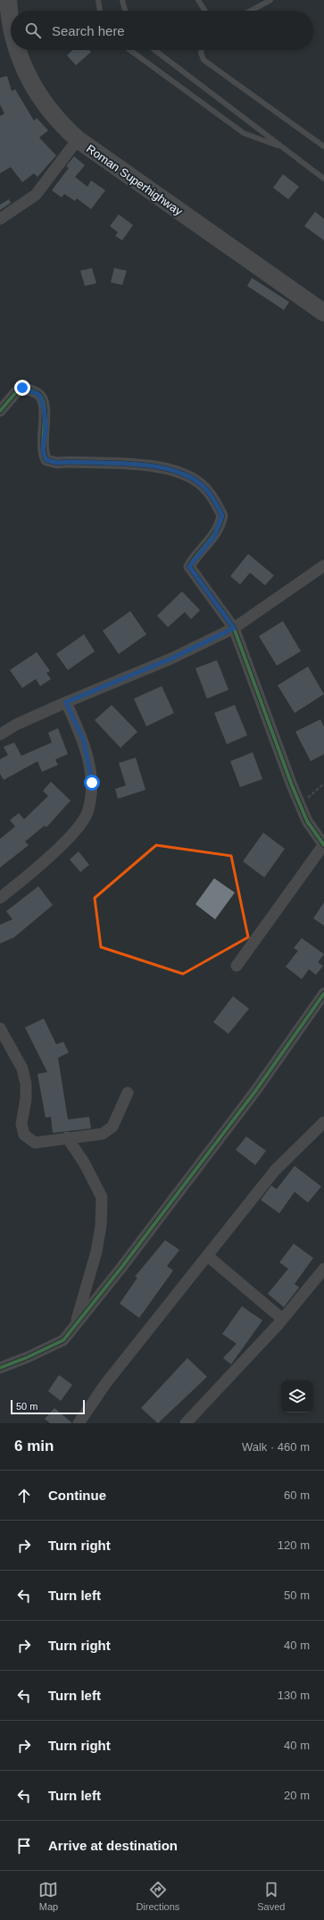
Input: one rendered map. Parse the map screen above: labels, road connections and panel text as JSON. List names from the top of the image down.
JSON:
{
  "streets": {
    "main road": ["Roman Superhighway"]
  },
  "scale_bar": "50 m",
  "page": {
    "search": "Search here",
    "scale": "50 m",
    "heading": ["6 min", "Walk · 460 m"],
    "list": [
      ["Continue", "60 m"],
      ["Turn right", "120 m"],
      ["Turn left", "50 m"],
      ["Turn right", "40 m"],
      ["Turn left", "130 m"],
      ["Turn right", "40 m"],
      ["Turn left", "20 m"],
      "Arrive at destination"
    ],
    "nav": ["Map", "Directions", "Saved"]
  }
}
